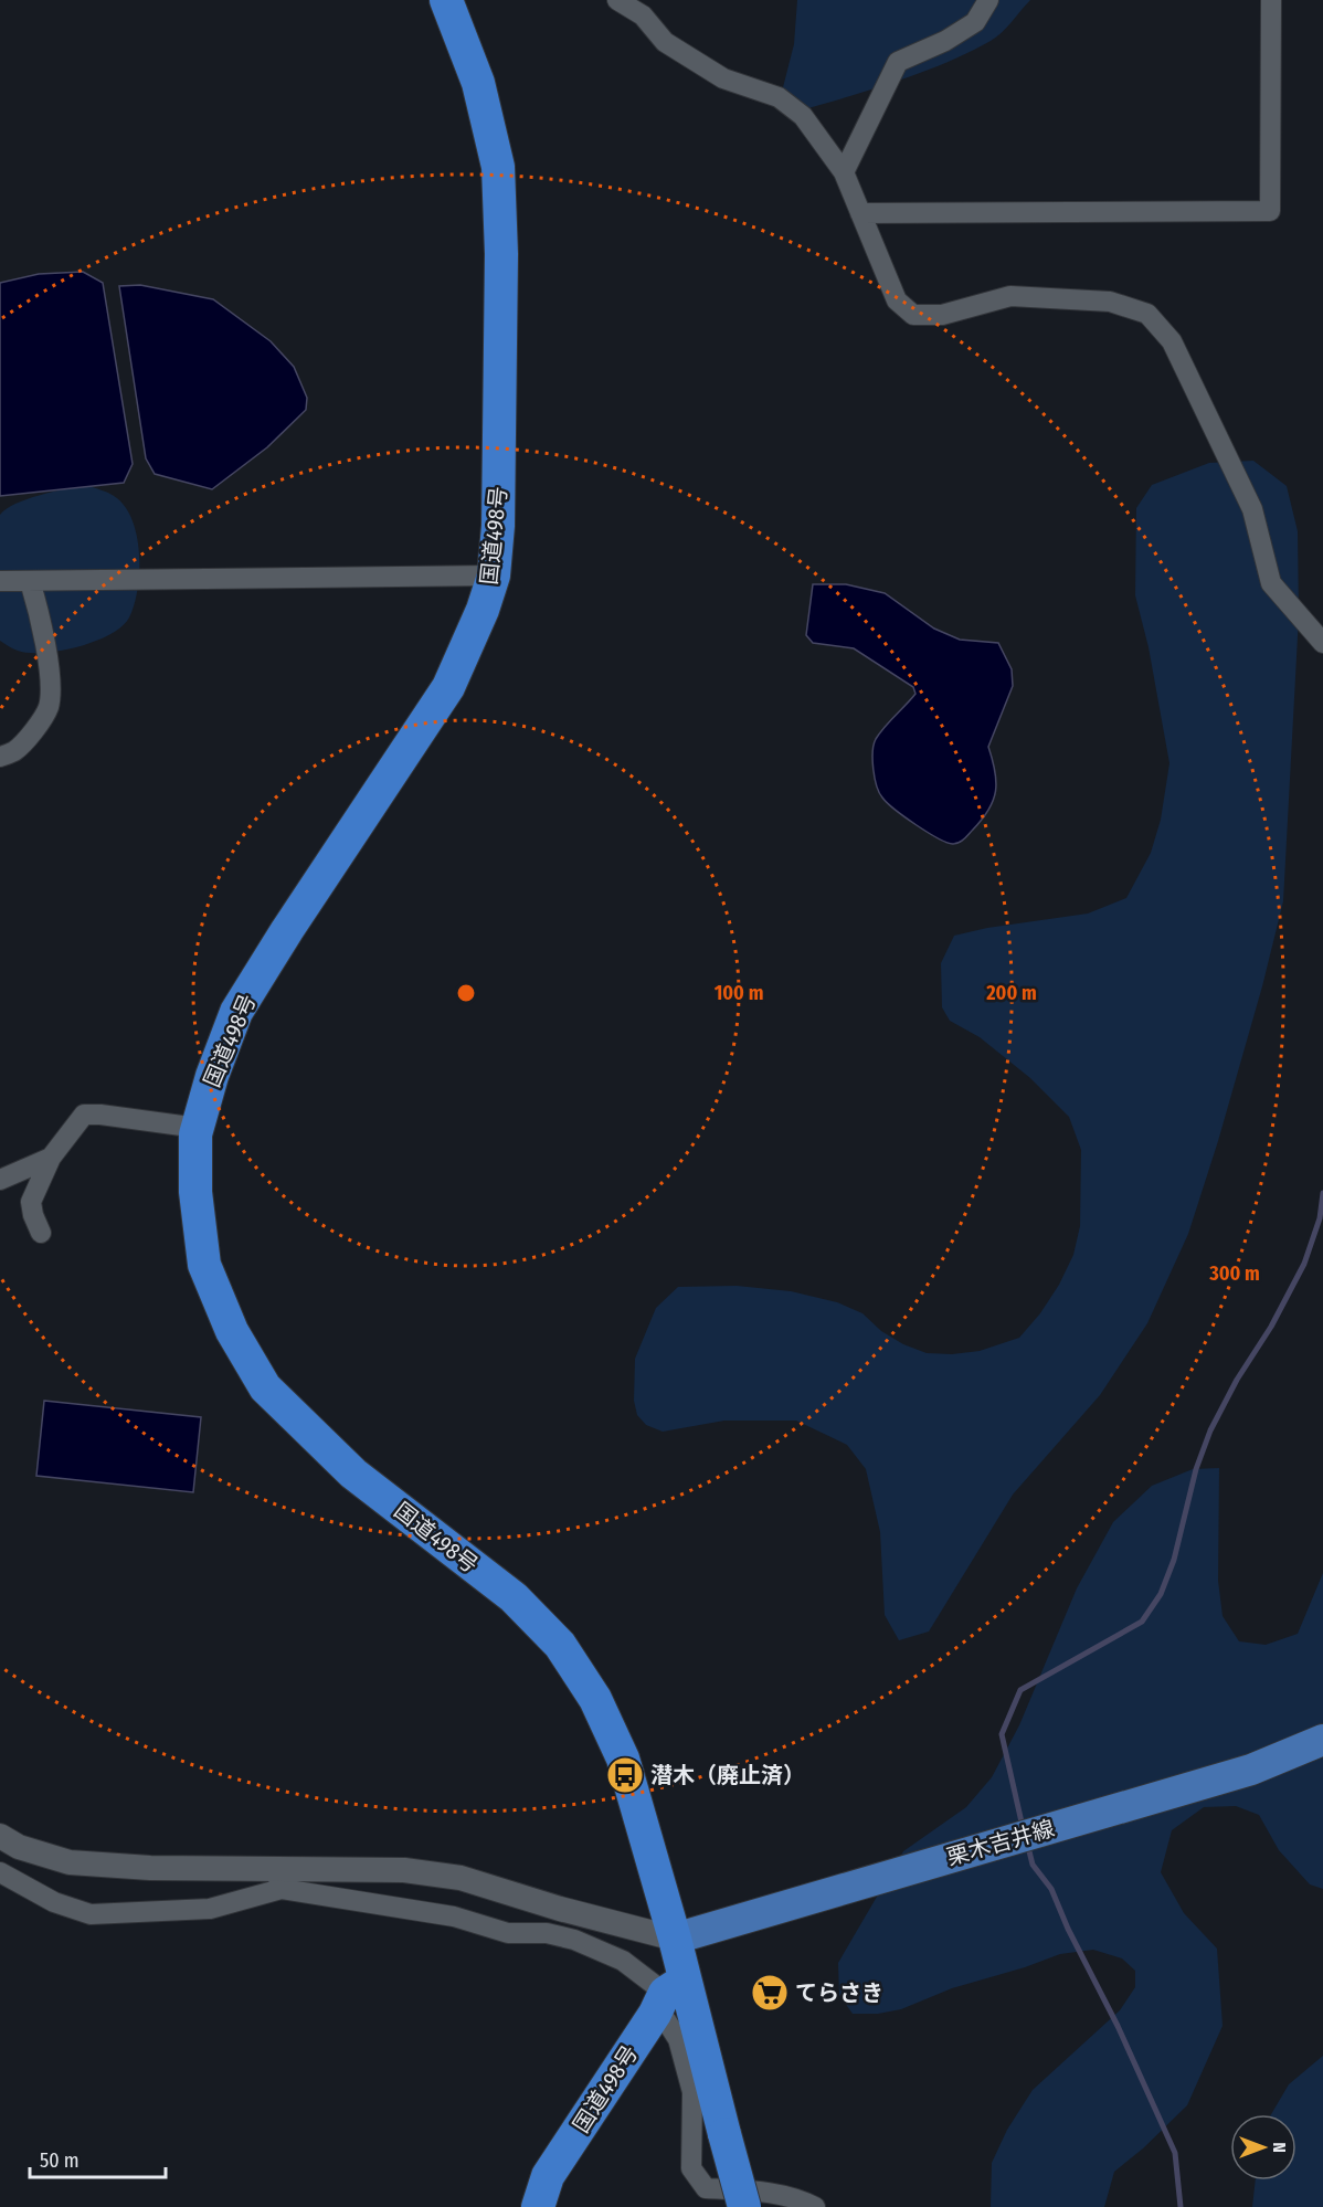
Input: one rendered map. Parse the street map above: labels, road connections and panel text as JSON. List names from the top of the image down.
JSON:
{
  "streets": {
    "highway": ["国道498号"],
    "main road": ["栗木吉井線"]
  },
  "crossings": [
    ["国道498号", "栗木吉井線"]
  ],
  "places": {
    "bus stop": ["潜木（廃止済）"],
    "supermarket": ["てらさき"]
  },
  "scale_bar": "50 m",
  "north": "right",
  "rings": ["100 m", "200 m", "300 m"]
}
